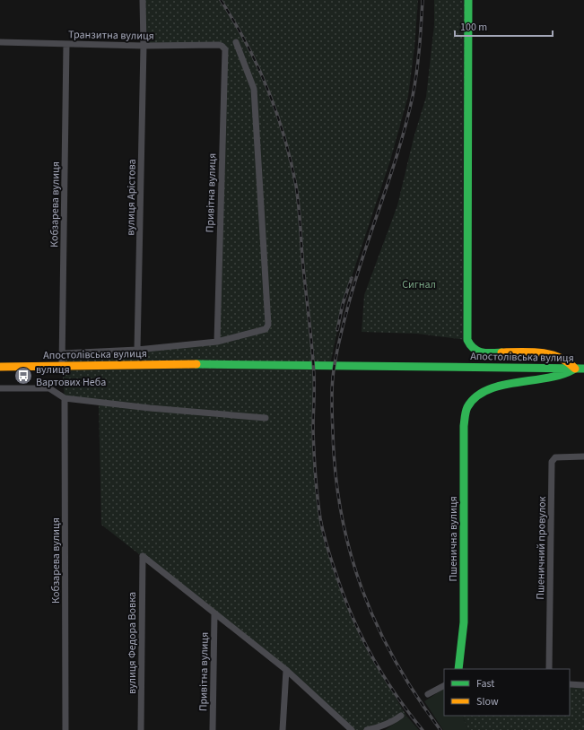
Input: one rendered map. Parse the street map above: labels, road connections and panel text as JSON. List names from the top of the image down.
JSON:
{
  "streets": {
    "street": [
      "Транзитна вулиця",
      "Привітна вулиця",
      "вулиця Арістова",
      "Кобзарева вулиця",
      "Апостолівська вулиця",
      "Пшенична вулиця",
      "Пшеничний провулок",
      "вулиця Федора Вовка"
    ]
  },
  "crossings": [
    ["Транзитна вулиця", "Привітна вулиця"],
    ["Транзитна вулиця", "вулиця Арістова"],
    ["Транзитна вулиця", "Кобзарева вулиця"],
    ["Привітна вулиця", "вулиця Федора Вовка"],
    ["Кобзарева вулиця", "Апостолівська вулиця"],
    ["Апостолівська вулиця", "Пшенична вулиця"]
  ],
  "parks": ["Сигнал"],
  "places": {
    "bus stop": ["вулиця Вартових Неба"]
  },
  "legend": ["Fast", "Slow"],
  "scale_bar": "100 m"
}
